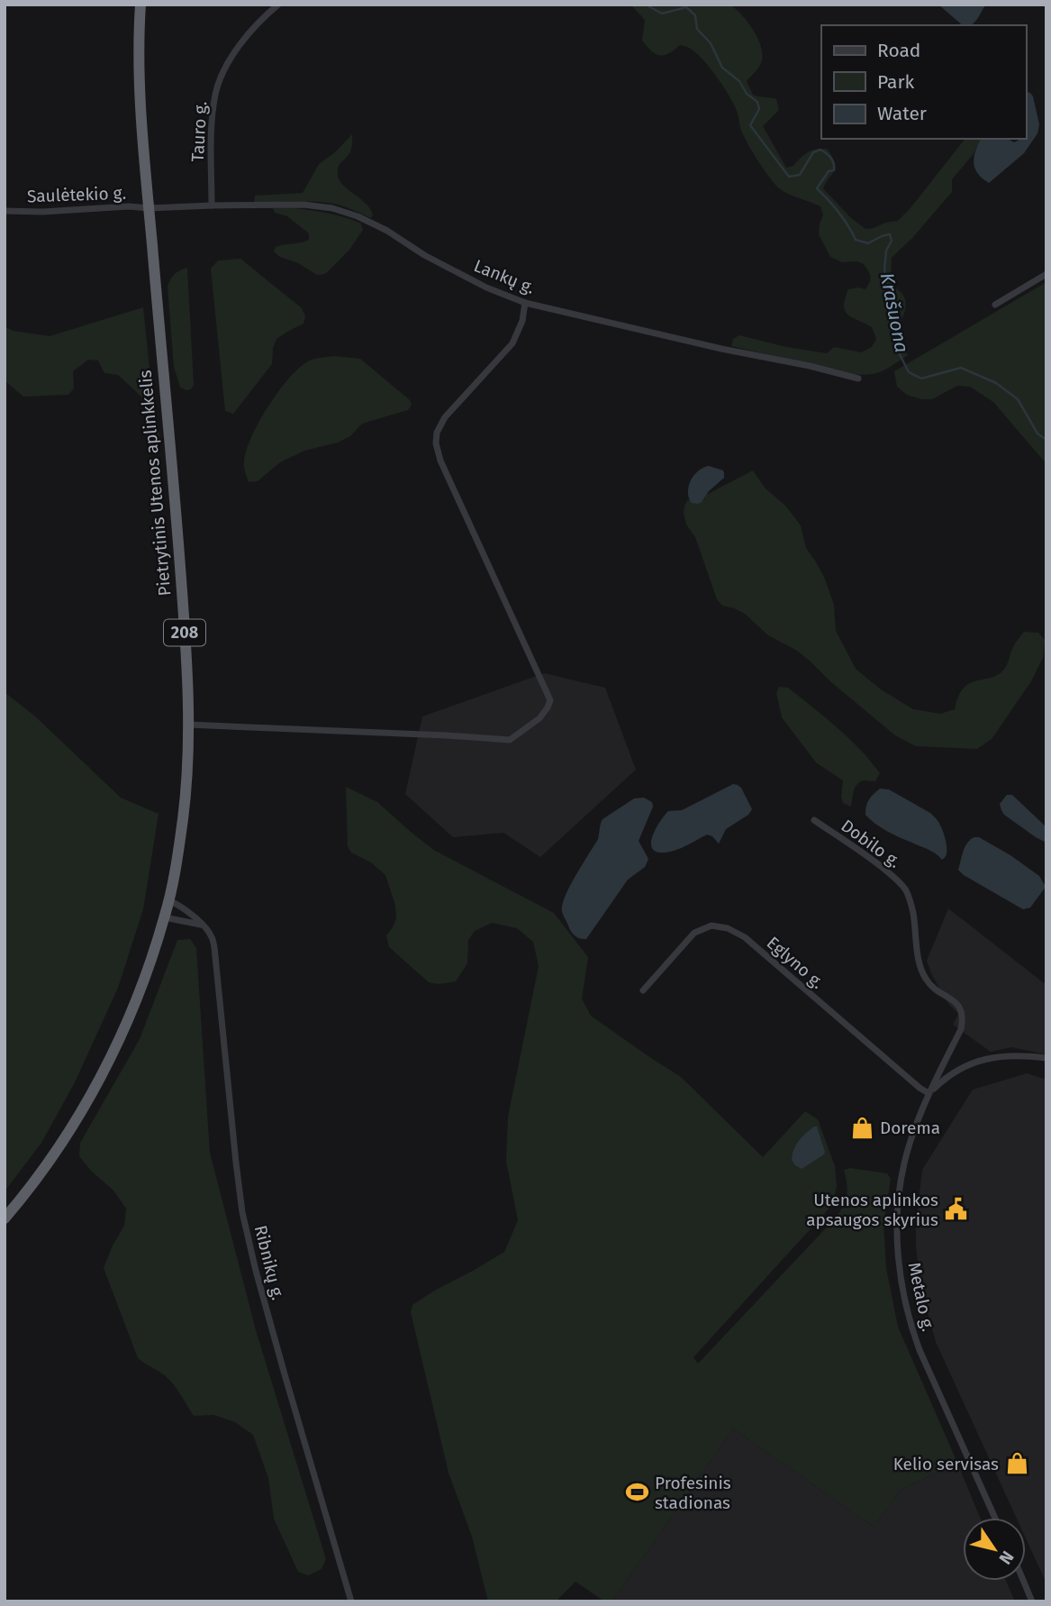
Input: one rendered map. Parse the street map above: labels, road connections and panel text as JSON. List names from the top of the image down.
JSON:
{
  "streets": {
    "highway": ["Pietrytinis Utenos aplinkkelis", "208"],
    "street": [
      "Tauro g.",
      "Saulėtekio g.",
      "Lankų g.",
      "Dobilo g.",
      "Eglyno g.",
      "Ribnikų g.",
      "Metalo g."
    ]
  },
  "crossings": [
    ["Tauro g.", "Lankų g."],
    ["Saulėtekio g.", "Lankų g."],
    ["Saulėtekio g.", "Pietrytinis Utenos aplinkkelis"],
    ["Lankų g.", "Pietrytinis Utenos aplinkkelis"],
    ["Dobilo g.", "Eglyno g."],
    ["Dobilo g.", "Metalo g."],
    ["Eglyno g.", "Metalo g."]
  ],
  "water": ["Krašuona"],
  "places": {
    "shop": ["Dorema", "Kelio servisas"],
    "public building": ["Utenos aplinkos apsaugos skyrius"],
    "sports": ["Profesinis stadionas"]
  },
  "legend": ["Road", "Park", "Water"],
  "north": "bottom right"
}
